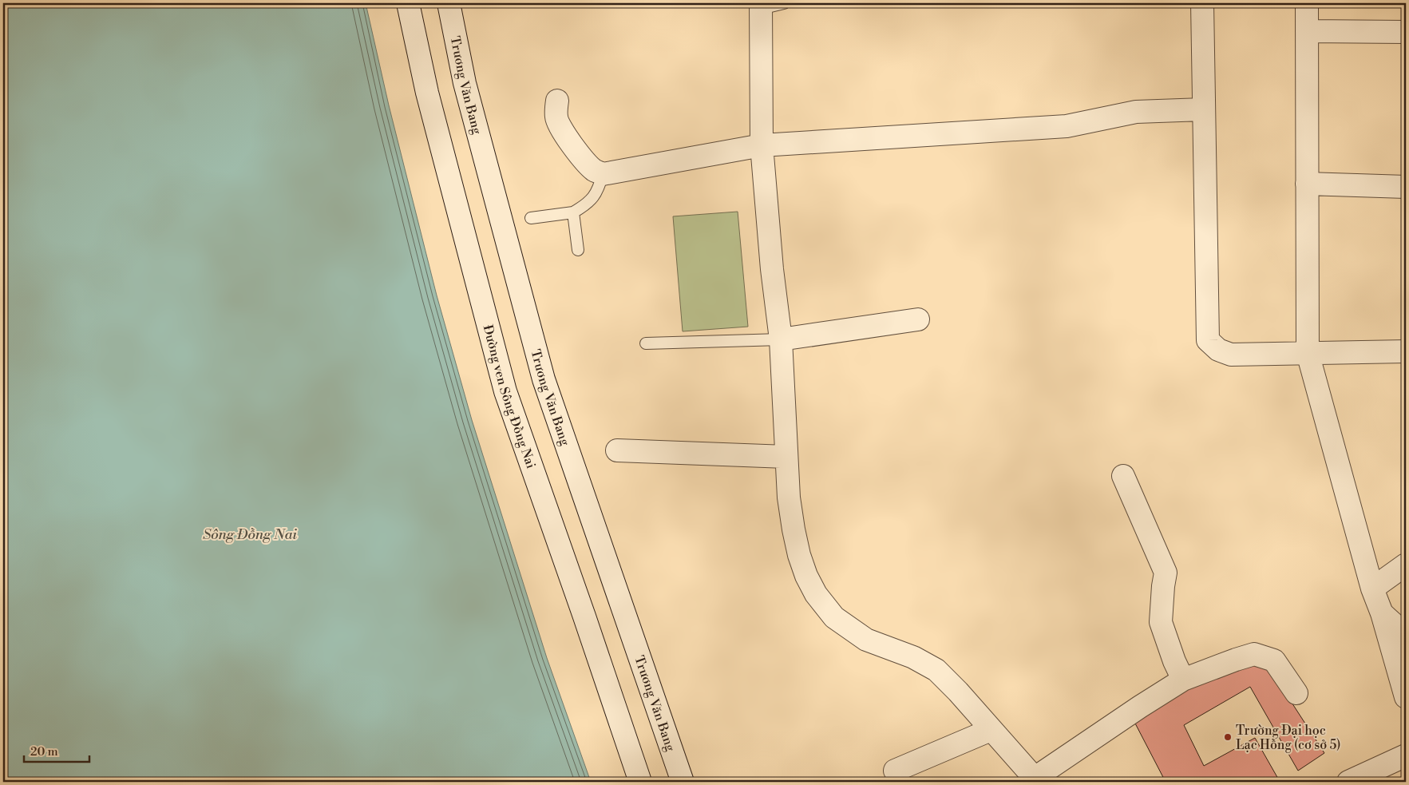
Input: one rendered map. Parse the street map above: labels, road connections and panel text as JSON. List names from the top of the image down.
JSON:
{
  "streets": {
    "street": ["Trương Văn Bang", "Đường ven Sông Đồng Nai"]
  },
  "water": ["Sông Đồng Nai"],
  "places": ["Trường Đại học Lạc Hồng (cơ sở 5)"],
  "scale_bar": "20 m"
}
